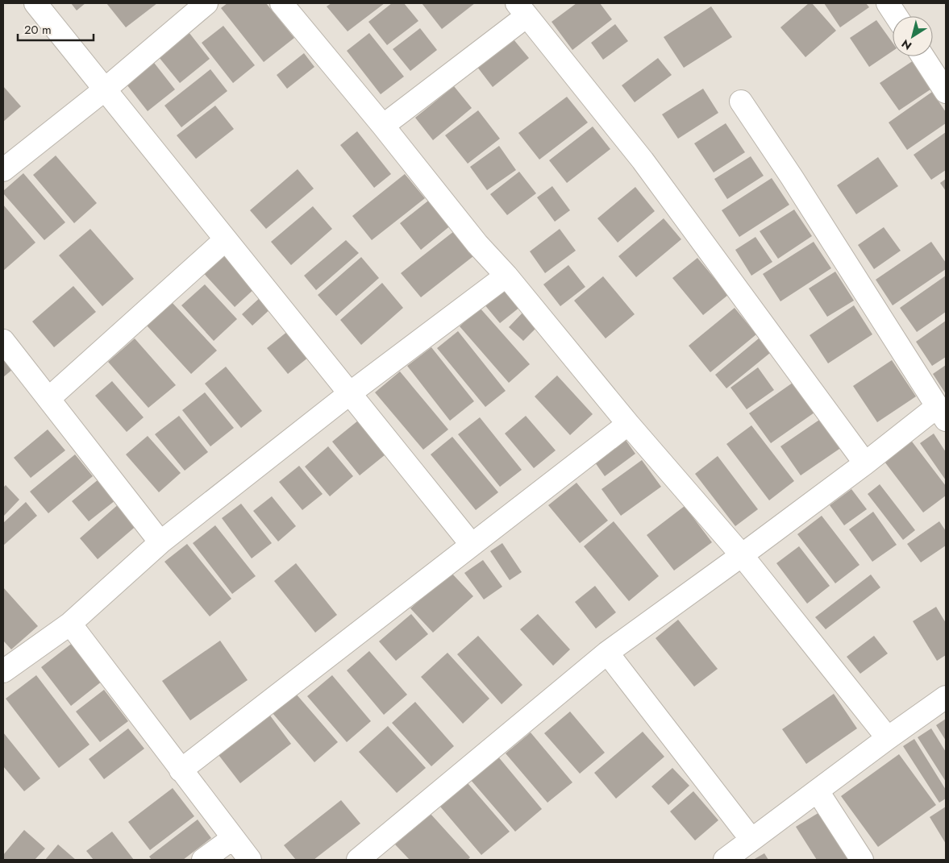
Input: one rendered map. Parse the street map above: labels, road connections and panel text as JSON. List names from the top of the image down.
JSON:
{
  "scale_bar": "20 m",
  "north": "bottom left"
}
